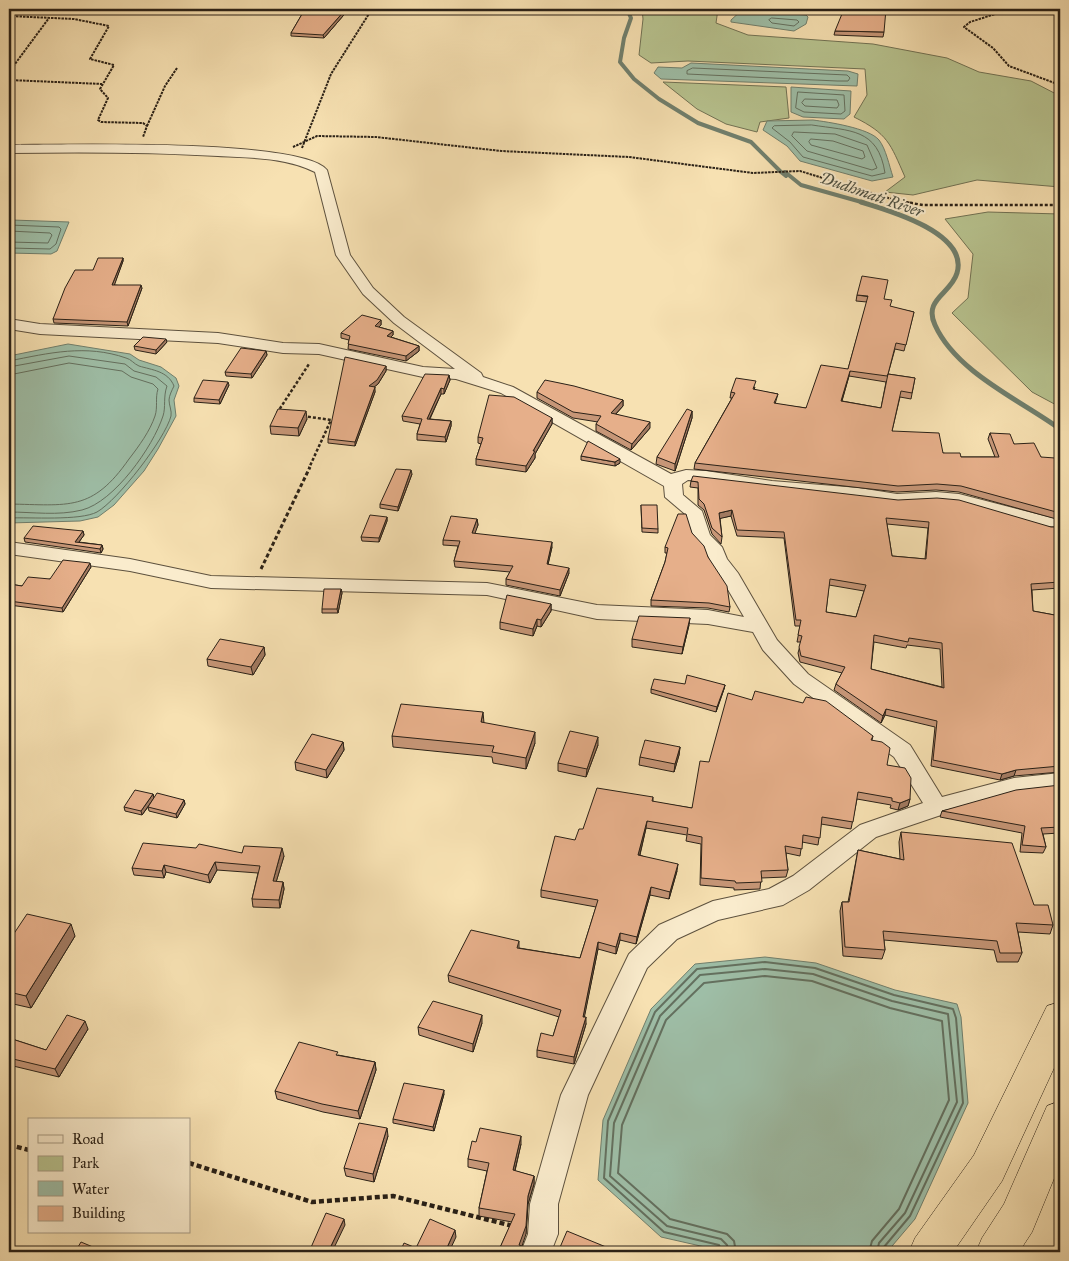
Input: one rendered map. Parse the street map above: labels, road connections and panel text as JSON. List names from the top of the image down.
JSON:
{
  "water": ["Dudhmati River"],
  "legend": [
    "Road",
    "Park",
    "Water",
    "Building"
  ]
}
